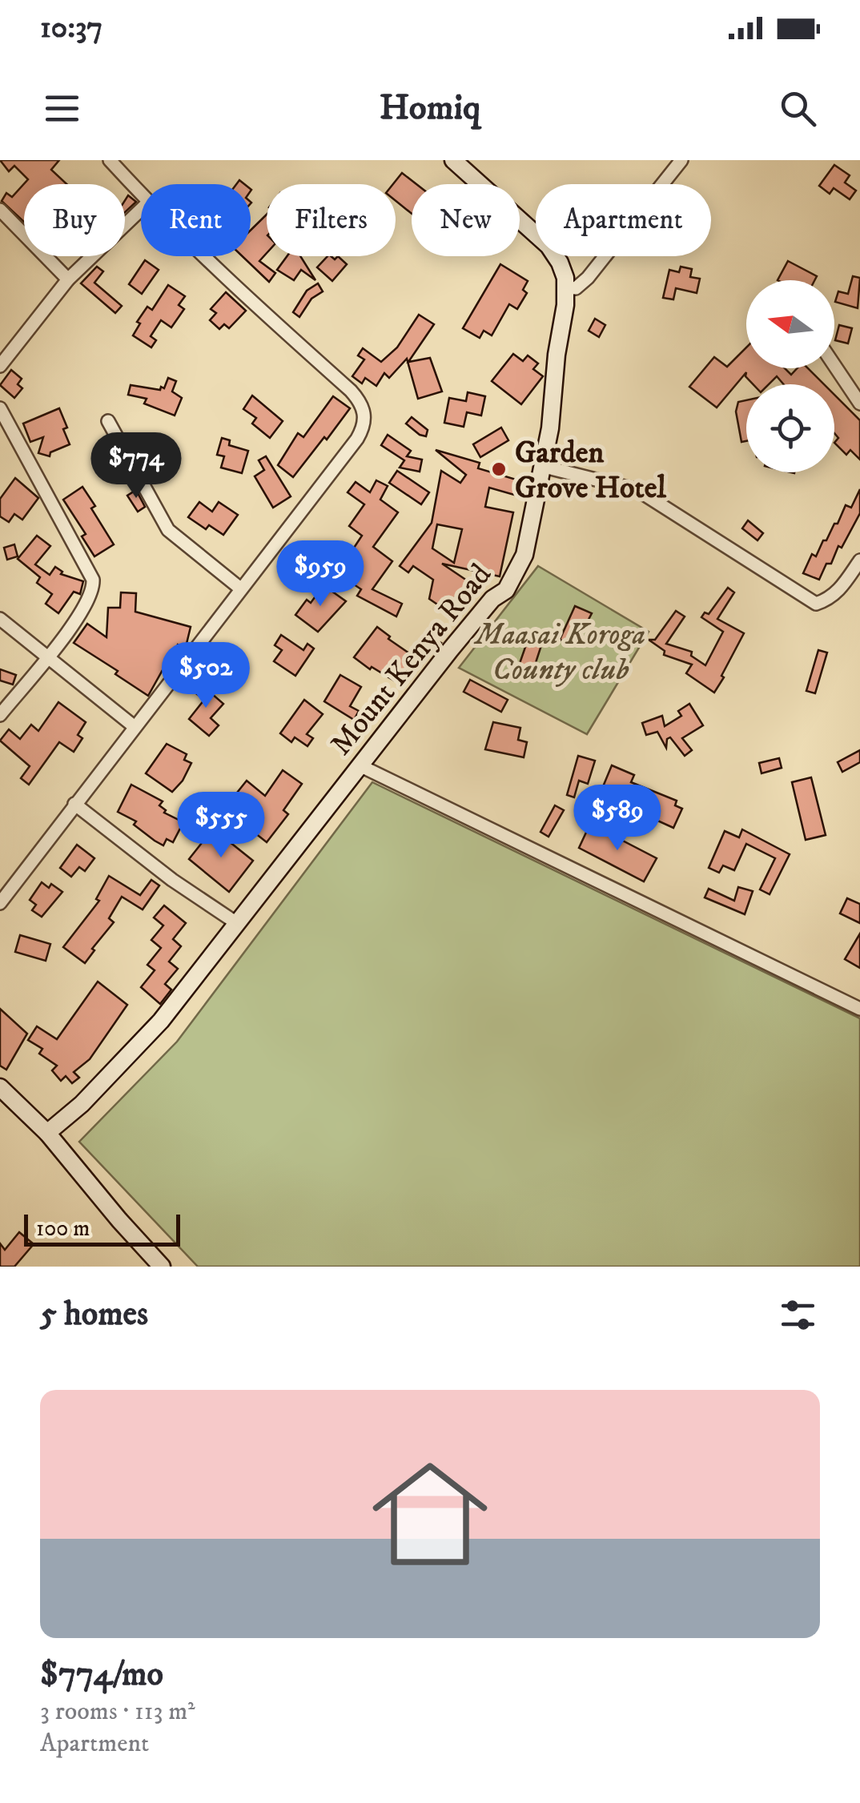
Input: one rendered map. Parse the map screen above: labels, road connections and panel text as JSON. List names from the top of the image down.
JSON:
{
  "streets": {
    "main road": ["Mount Kenya Road"]
  },
  "parks": ["Maasai Koroga County club"],
  "places": ["Garden Grove Hotel"],
  "scale_bar": "100 m",
  "north": "left",
  "page": {
    "status": "10:37",
    "header": "Homiq",
    "chip": [
      "Buy",
      "Rent",
      "Filters",
      "New",
      "Apartment"
    ],
    "price": [
      "$774",
      "$959",
      "$502",
      "$589",
      "$555"
    ],
    "scale": "100 m",
    "heading": "5 homes",
    "list": [
      {
        "name": "$774/mo",
        "note": "3 rooms · 113 m² · Apartment"
      }
    ]
  }
}
